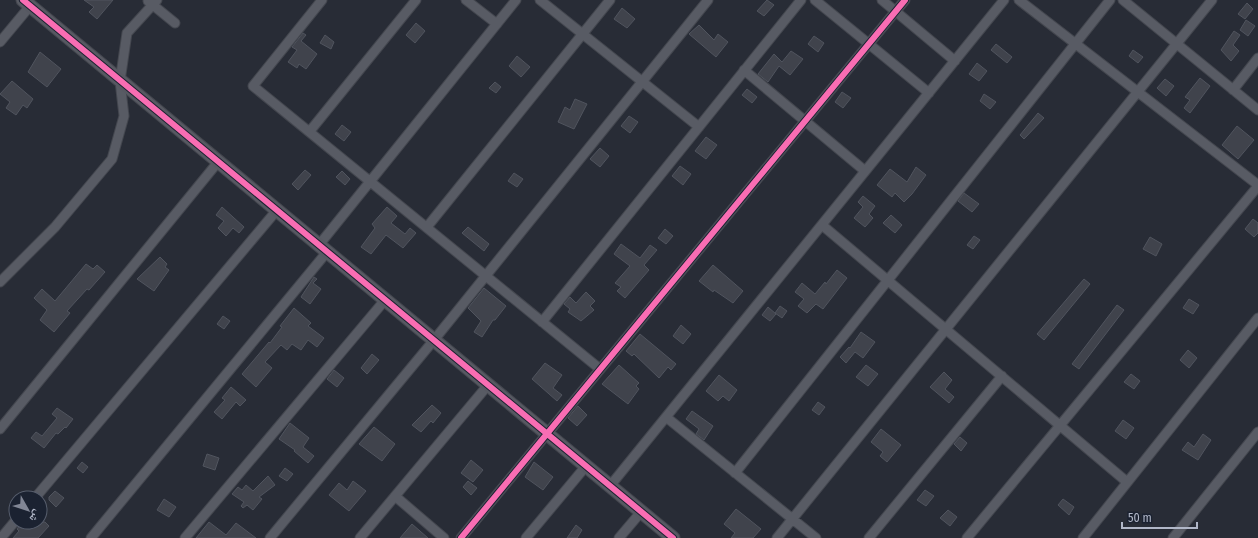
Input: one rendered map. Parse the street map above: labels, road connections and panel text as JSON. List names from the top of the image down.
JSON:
{
  "scale_bar": "50 m",
  "north": "bottom right"
}
